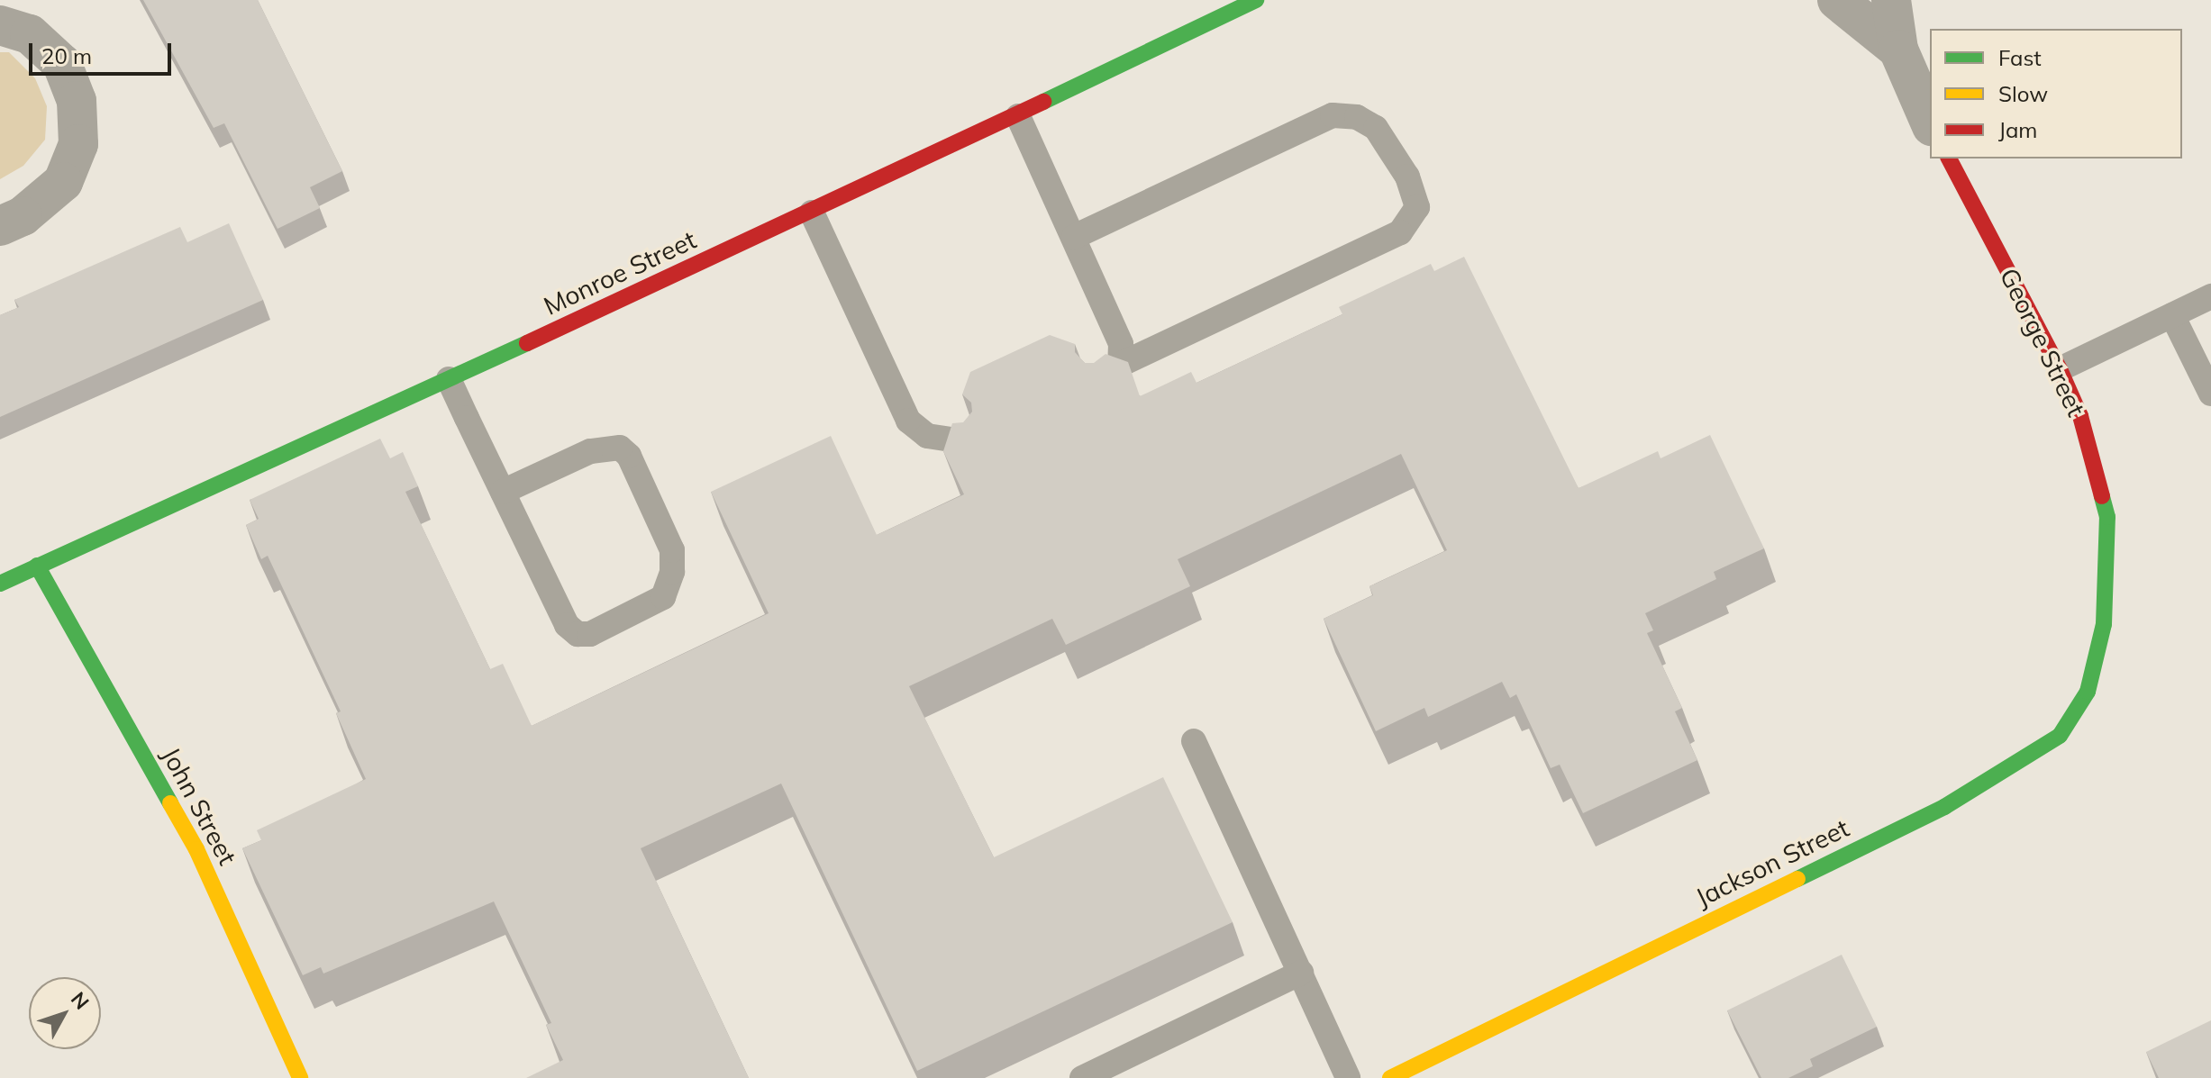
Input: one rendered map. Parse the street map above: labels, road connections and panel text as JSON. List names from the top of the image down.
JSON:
{
  "streets": {
    "street": [
      "Monroe Street",
      "George Street",
      "John Street",
      "Jackson Street"
    ]
  },
  "crossings": [
    ["Monroe Street", "John Street"],
    ["George Street", "Jackson Street"]
  ],
  "legend": ["Fast", "Slow", "Jam"],
  "scale_bar": "20 m",
  "north": "top right"
}
